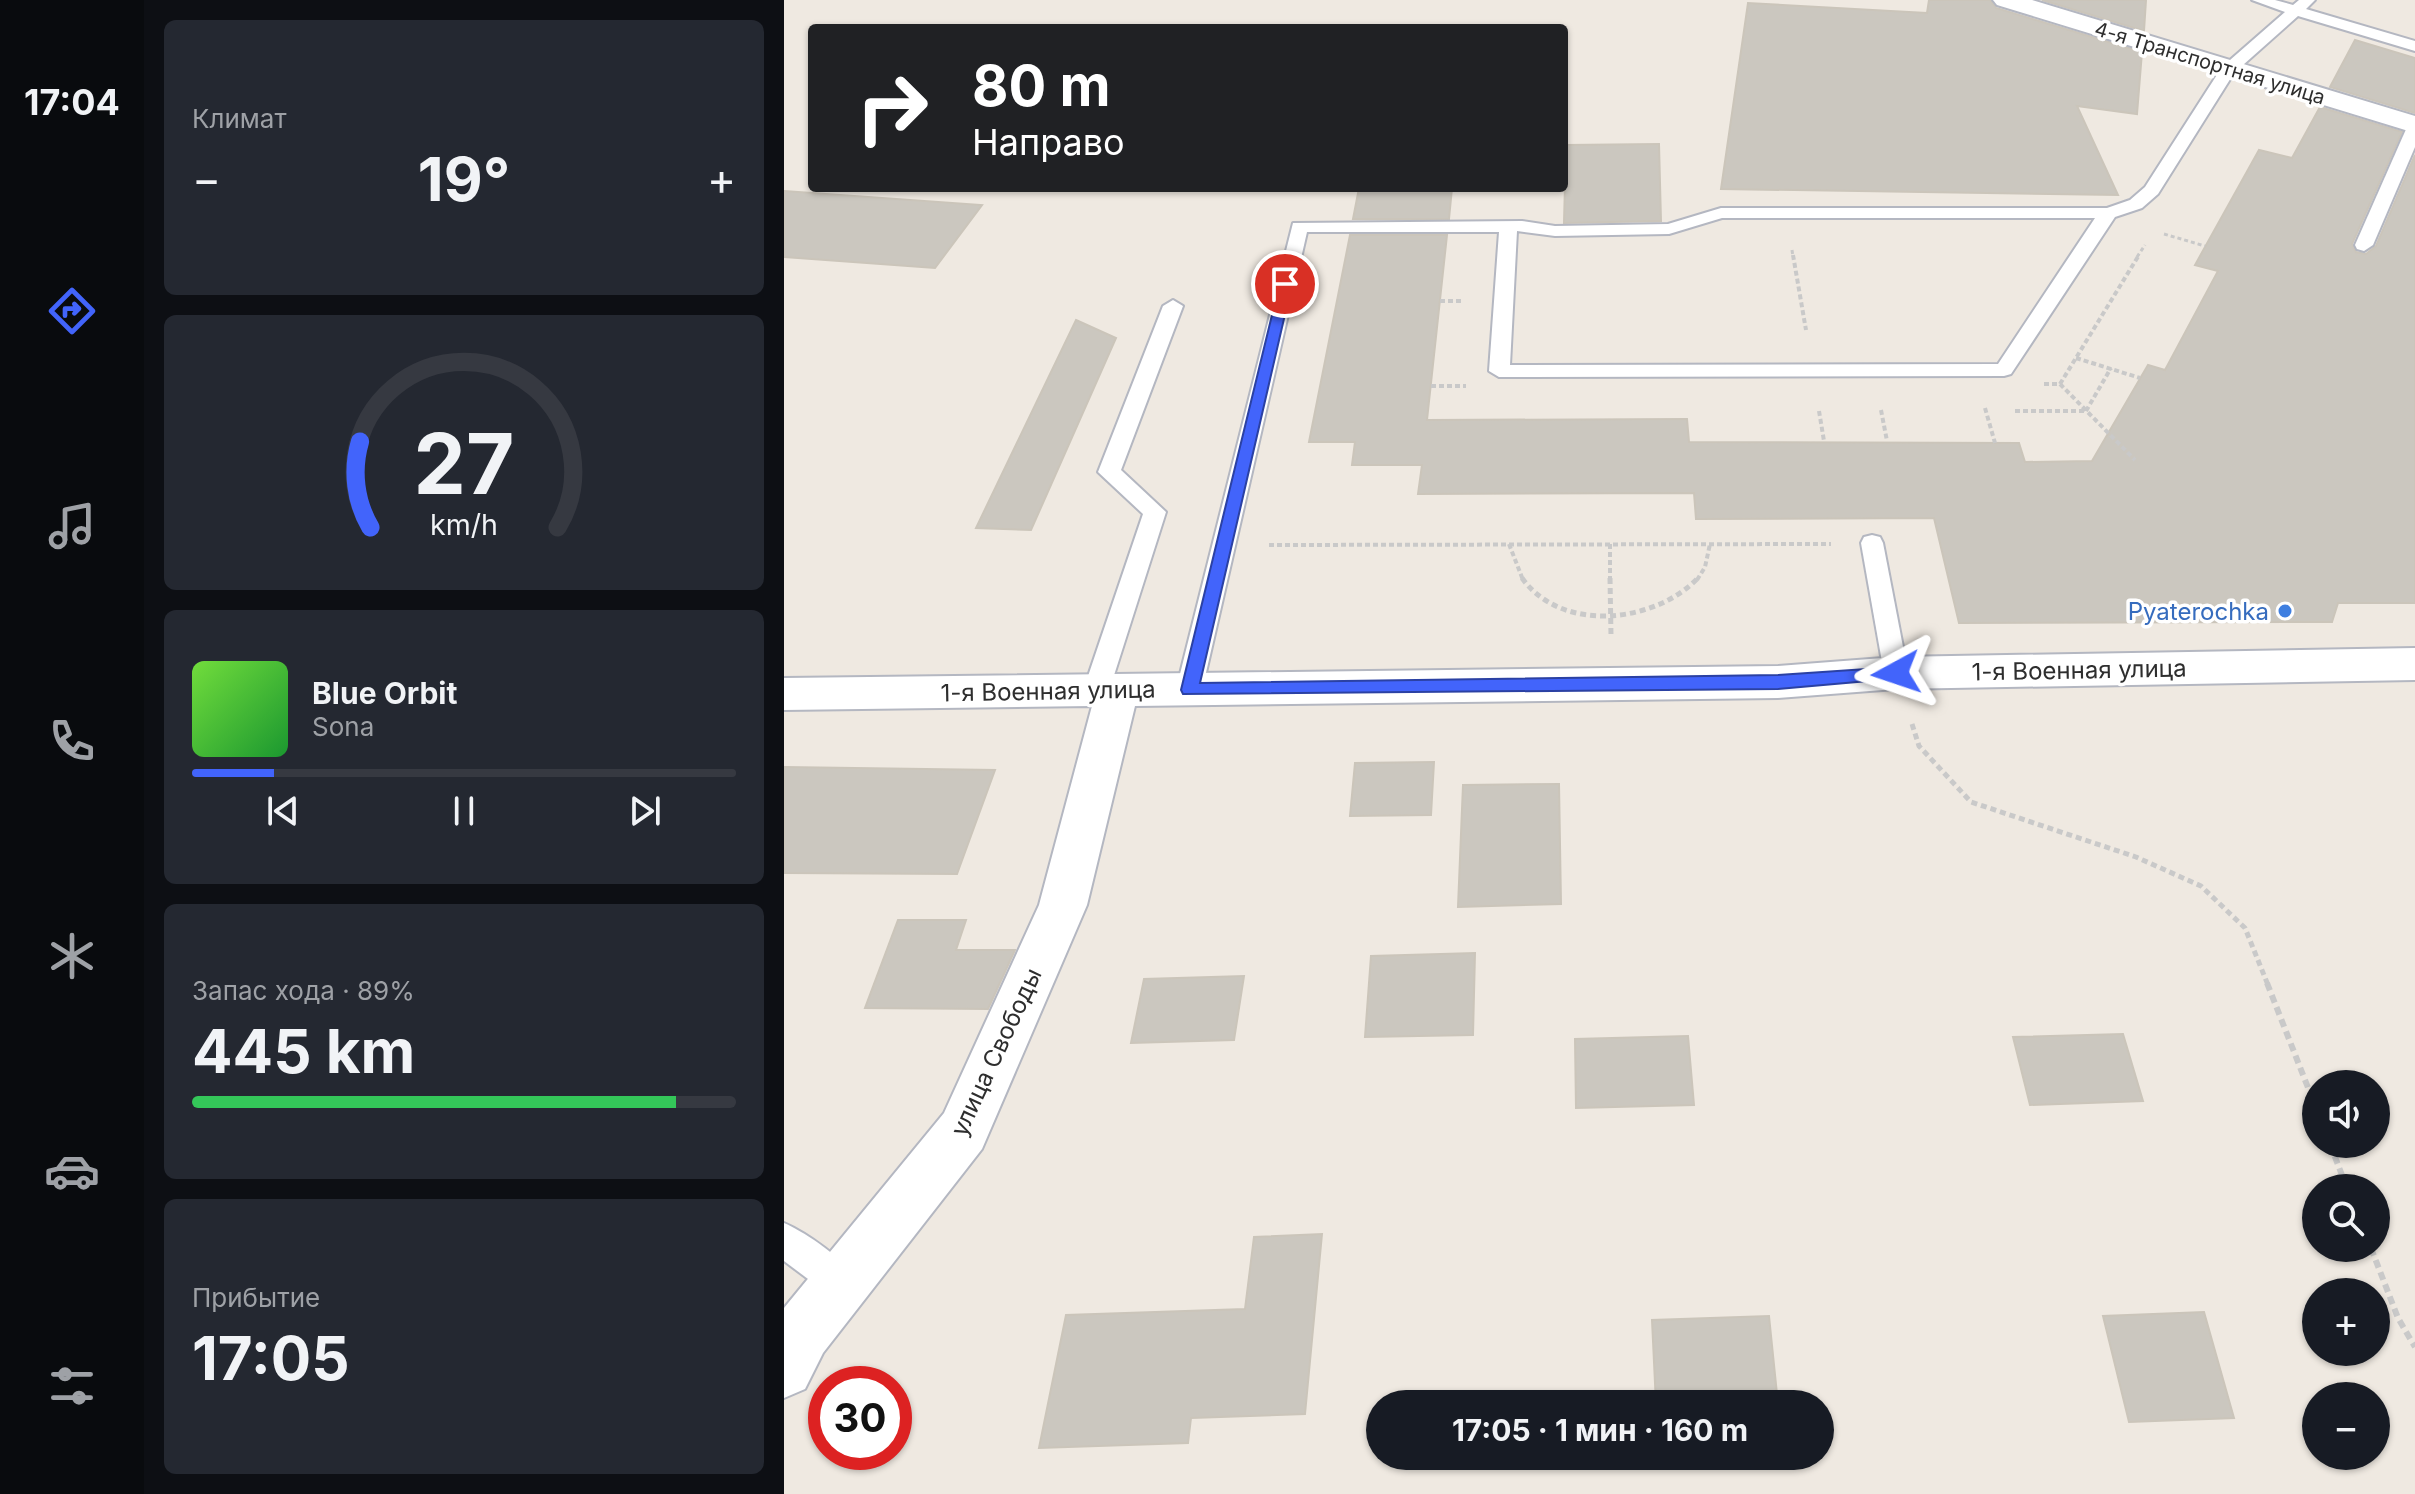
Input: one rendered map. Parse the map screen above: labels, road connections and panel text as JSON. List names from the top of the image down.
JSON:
{
  "streets": {
    "street": ["4-я Транспортная улица", "1-я Военная улица", "улица Свободы"]
  },
  "crossings": [
    ["1-я Военная улица", "улица Свободы"]
  ],
  "places": ["Pyaterochka"],
  "page": {
    "tabs": "17:04",
    "tile": [
      "Климат",
      ["Запас хода · 89%", "445 km"],
      ["Прибытие", "17:05"]
    ],
    "turn": ["80 m", "Направо"],
    "heat": ["−", "19°", "+"],
    "song": ["Blue Orbit", "Sona"],
    "map_buttons": ["+", "−"],
    "limit": "30",
    "trip": "17:05 · 1 мин · 160 m",
    "gauge": ["27", "km/h"]
  }
}
